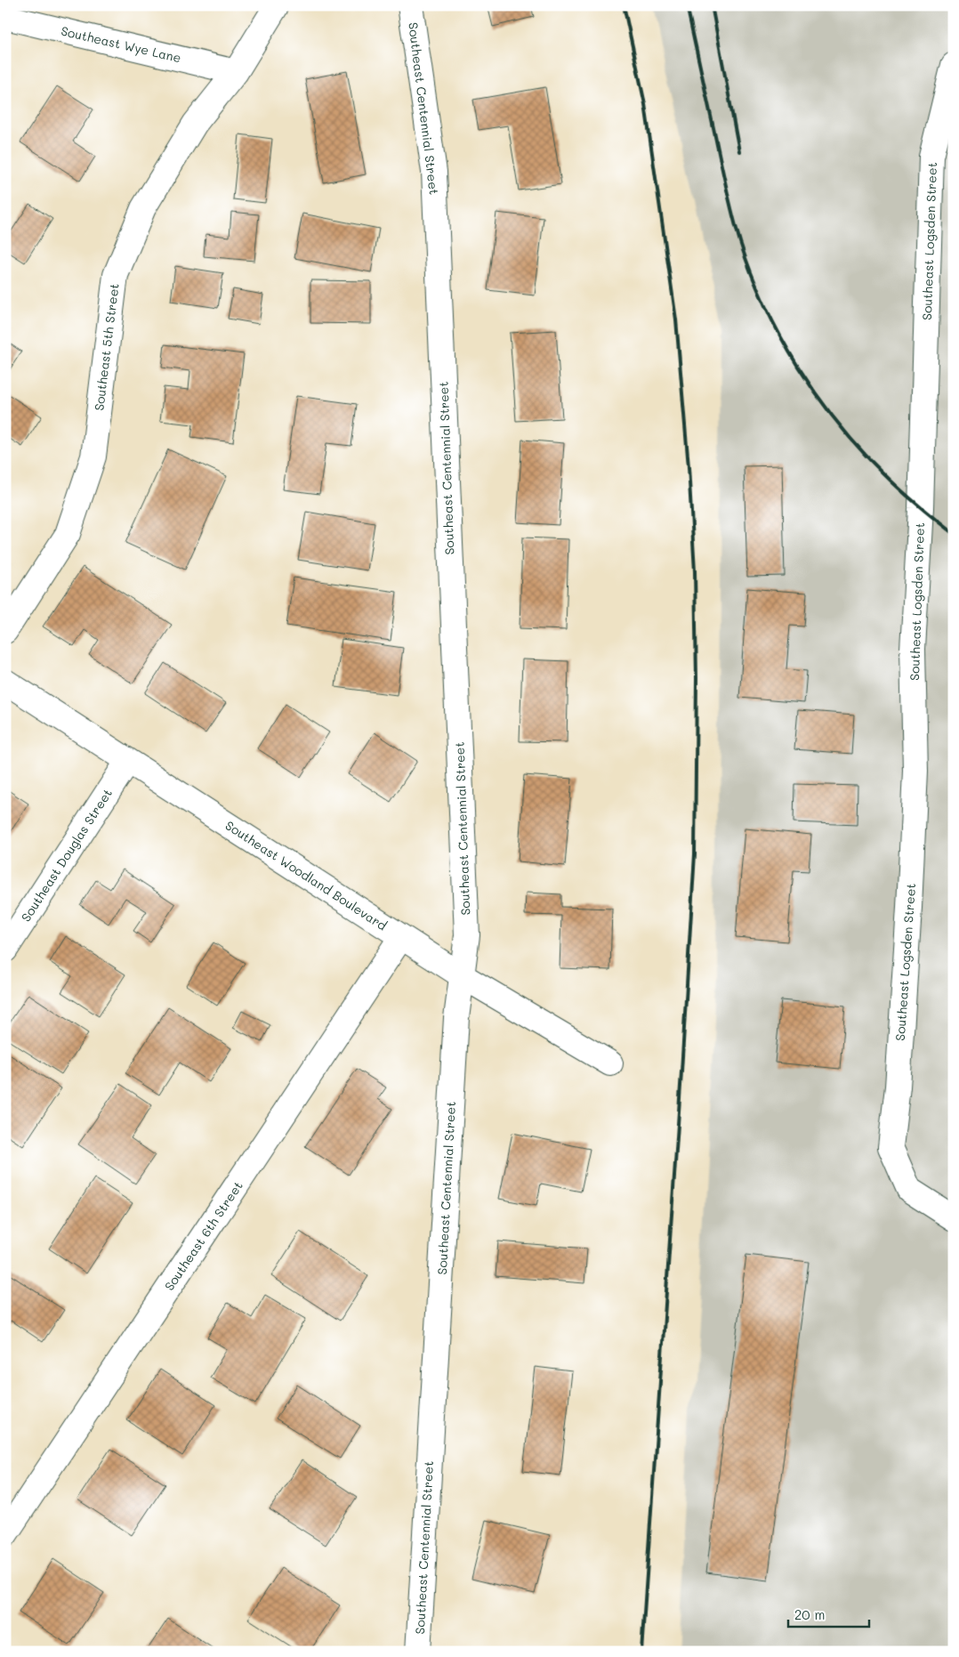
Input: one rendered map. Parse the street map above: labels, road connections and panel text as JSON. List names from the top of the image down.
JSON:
{
  "streets": {
    "street": [
      "Southeast Wye Lane",
      "Southeast Centennial Street",
      "Southeast Logsden Street",
      "Southeast 5th Street",
      "Southeast Douglas Street",
      "Southeast Woodland Boulevard",
      "Southeast 6th Street"
    ]
  },
  "crossings": [
    ["Southeast Wye Lane", "Southeast 5th Street"],
    ["Southeast Centennial Street", "Southeast Woodland Boulevard"],
    ["Southeast Douglas Street", "Southeast Woodland Boulevard"],
    ["Southeast Woodland Boulevard", "Southeast 6th Street"]
  ],
  "scale_bar": "20 m"
}
